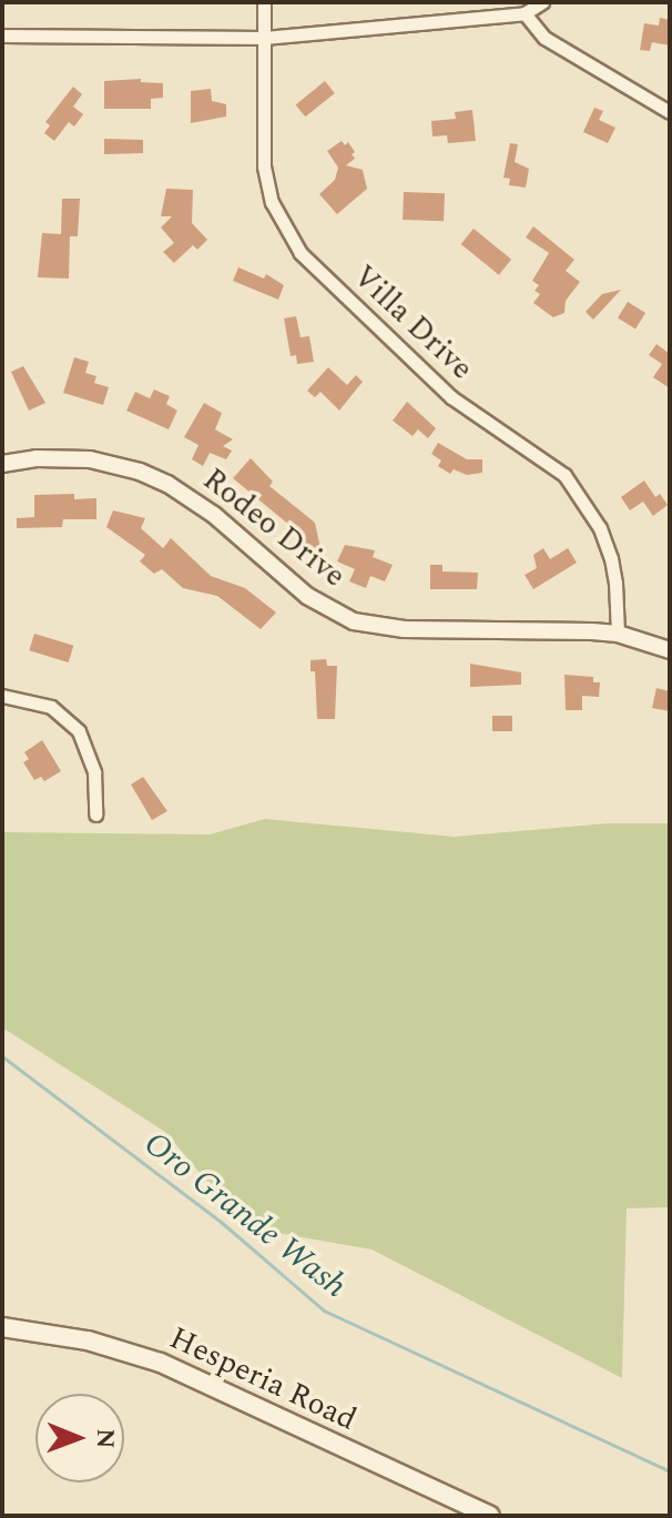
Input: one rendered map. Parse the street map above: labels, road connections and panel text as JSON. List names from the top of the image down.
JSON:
{
  "streets": {
    "main road": ["Hesperia Road"],
    "street": ["Villa Drive", "Rodeo Drive"]
  },
  "crossings": [
    ["Villa Drive", "Rodeo Drive"]
  ],
  "water": ["Oro Grande Wash"],
  "north": "right"
}
